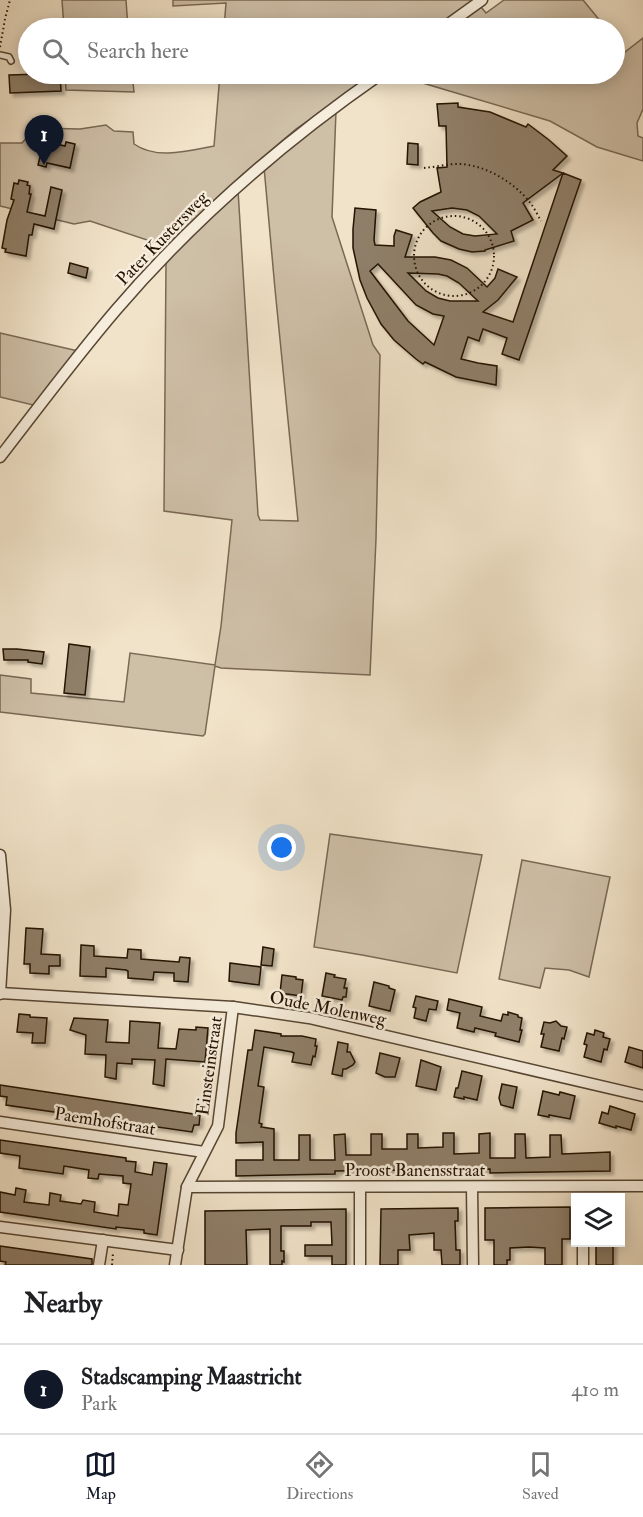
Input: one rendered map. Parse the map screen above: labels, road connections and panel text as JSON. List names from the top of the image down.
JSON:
{
  "streets": {
    "street": [
      "Pater Kustersweg",
      "Oude Molenweg",
      "Einsteinstraat",
      "Paemhofstraat",
      "Proost Banensstraat"
    ]
  },
  "crossings": [
    ["Oude Molenweg", "Einsteinstraat"],
    ["Einsteinstraat", "Paemhofstraat"],
    ["Einsteinstraat", "Proost Banensstraat"]
  ],
  "page": {
    "search": "Search here",
    "pins": "1",
    "heading": "Nearby",
    "list": [
      {
        "mark": "1",
        "name": "Stadscamping Maastricht",
        "note": "Park",
        "value": "410 m"
      }
    ],
    "nav": ["Map", "Directions", "Saved"]
  }
}
